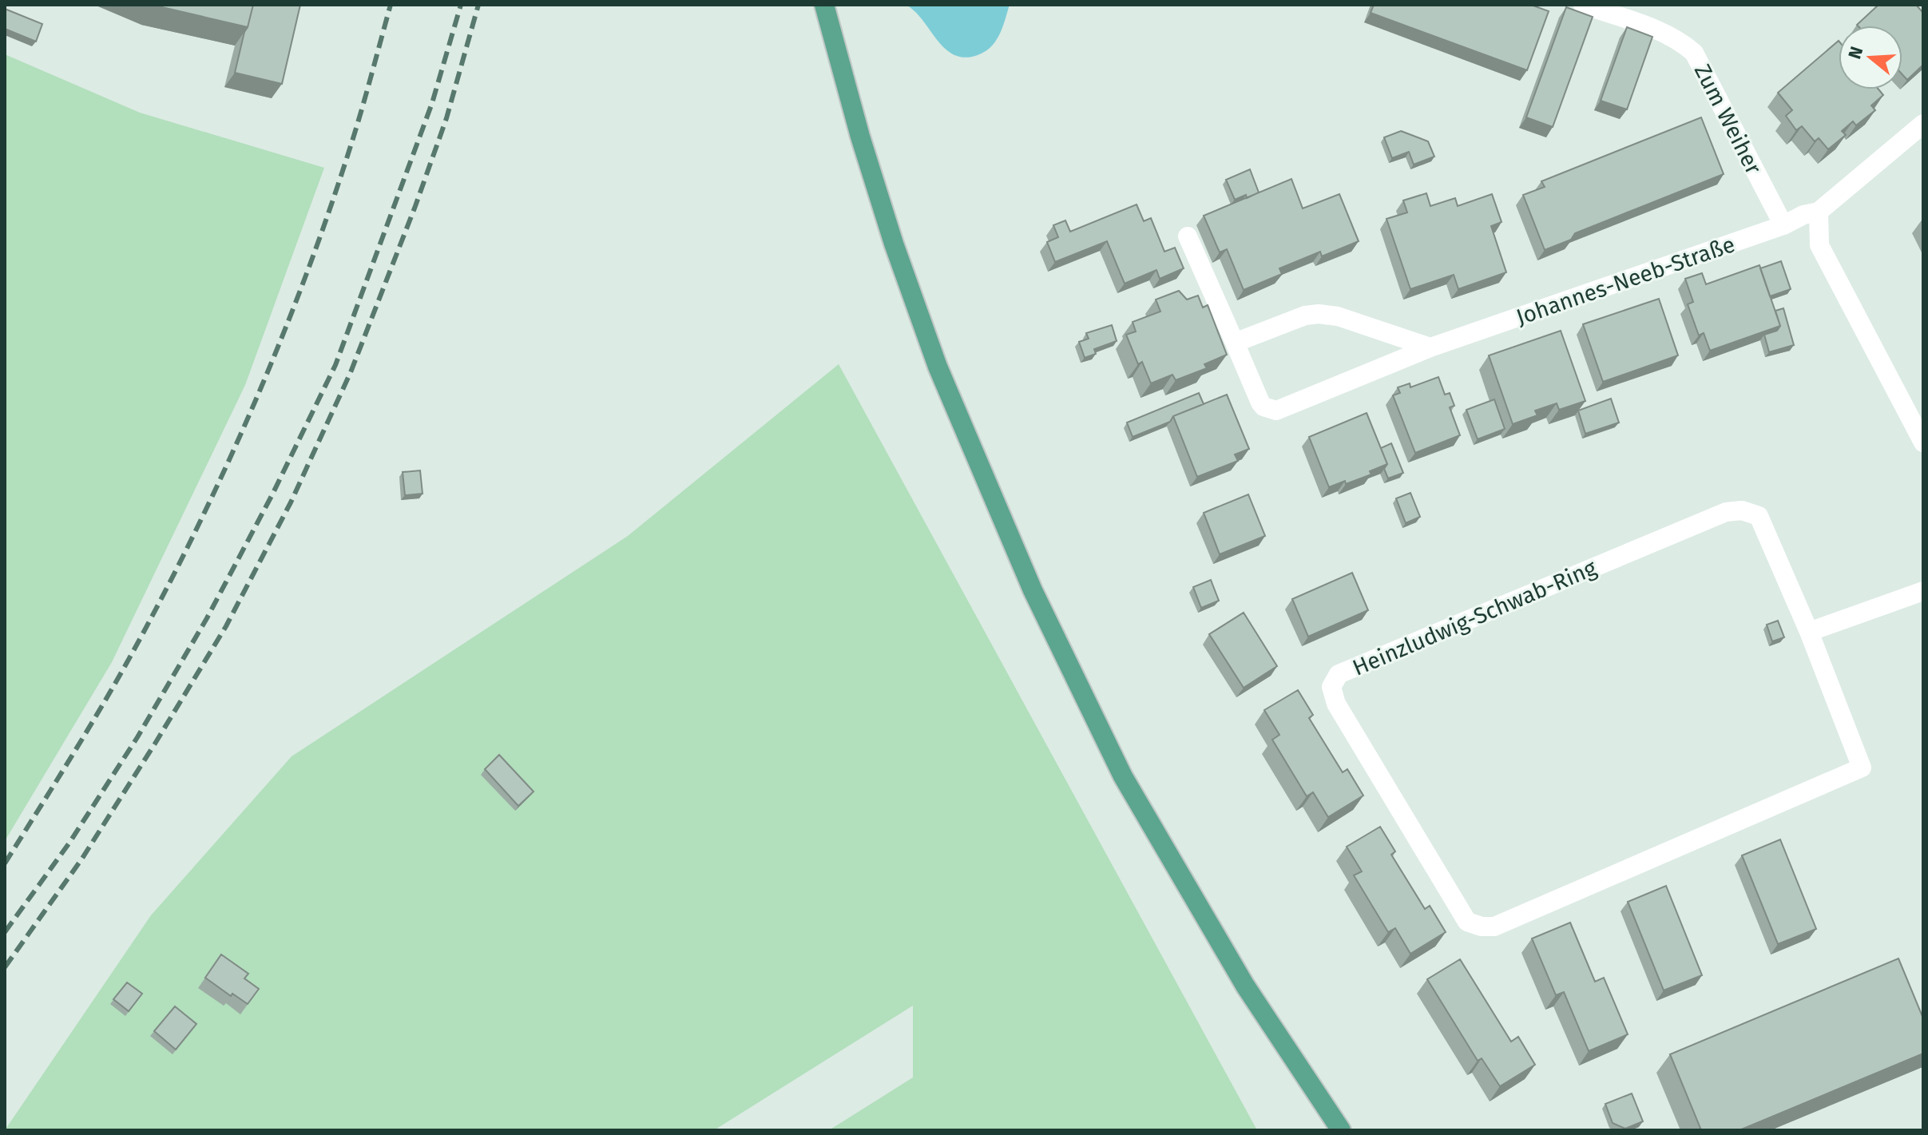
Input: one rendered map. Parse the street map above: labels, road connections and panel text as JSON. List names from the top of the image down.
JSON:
{
  "streets": {
    "street": ["Zum Weiher", "Johannes-Neeb-Straße", "Heinzludwig-Schwab-Ring"]
  },
  "crossings": [
    ["Zum Weiher", "Johannes-Neeb-Straße"]
  ],
  "north": "left"
}
